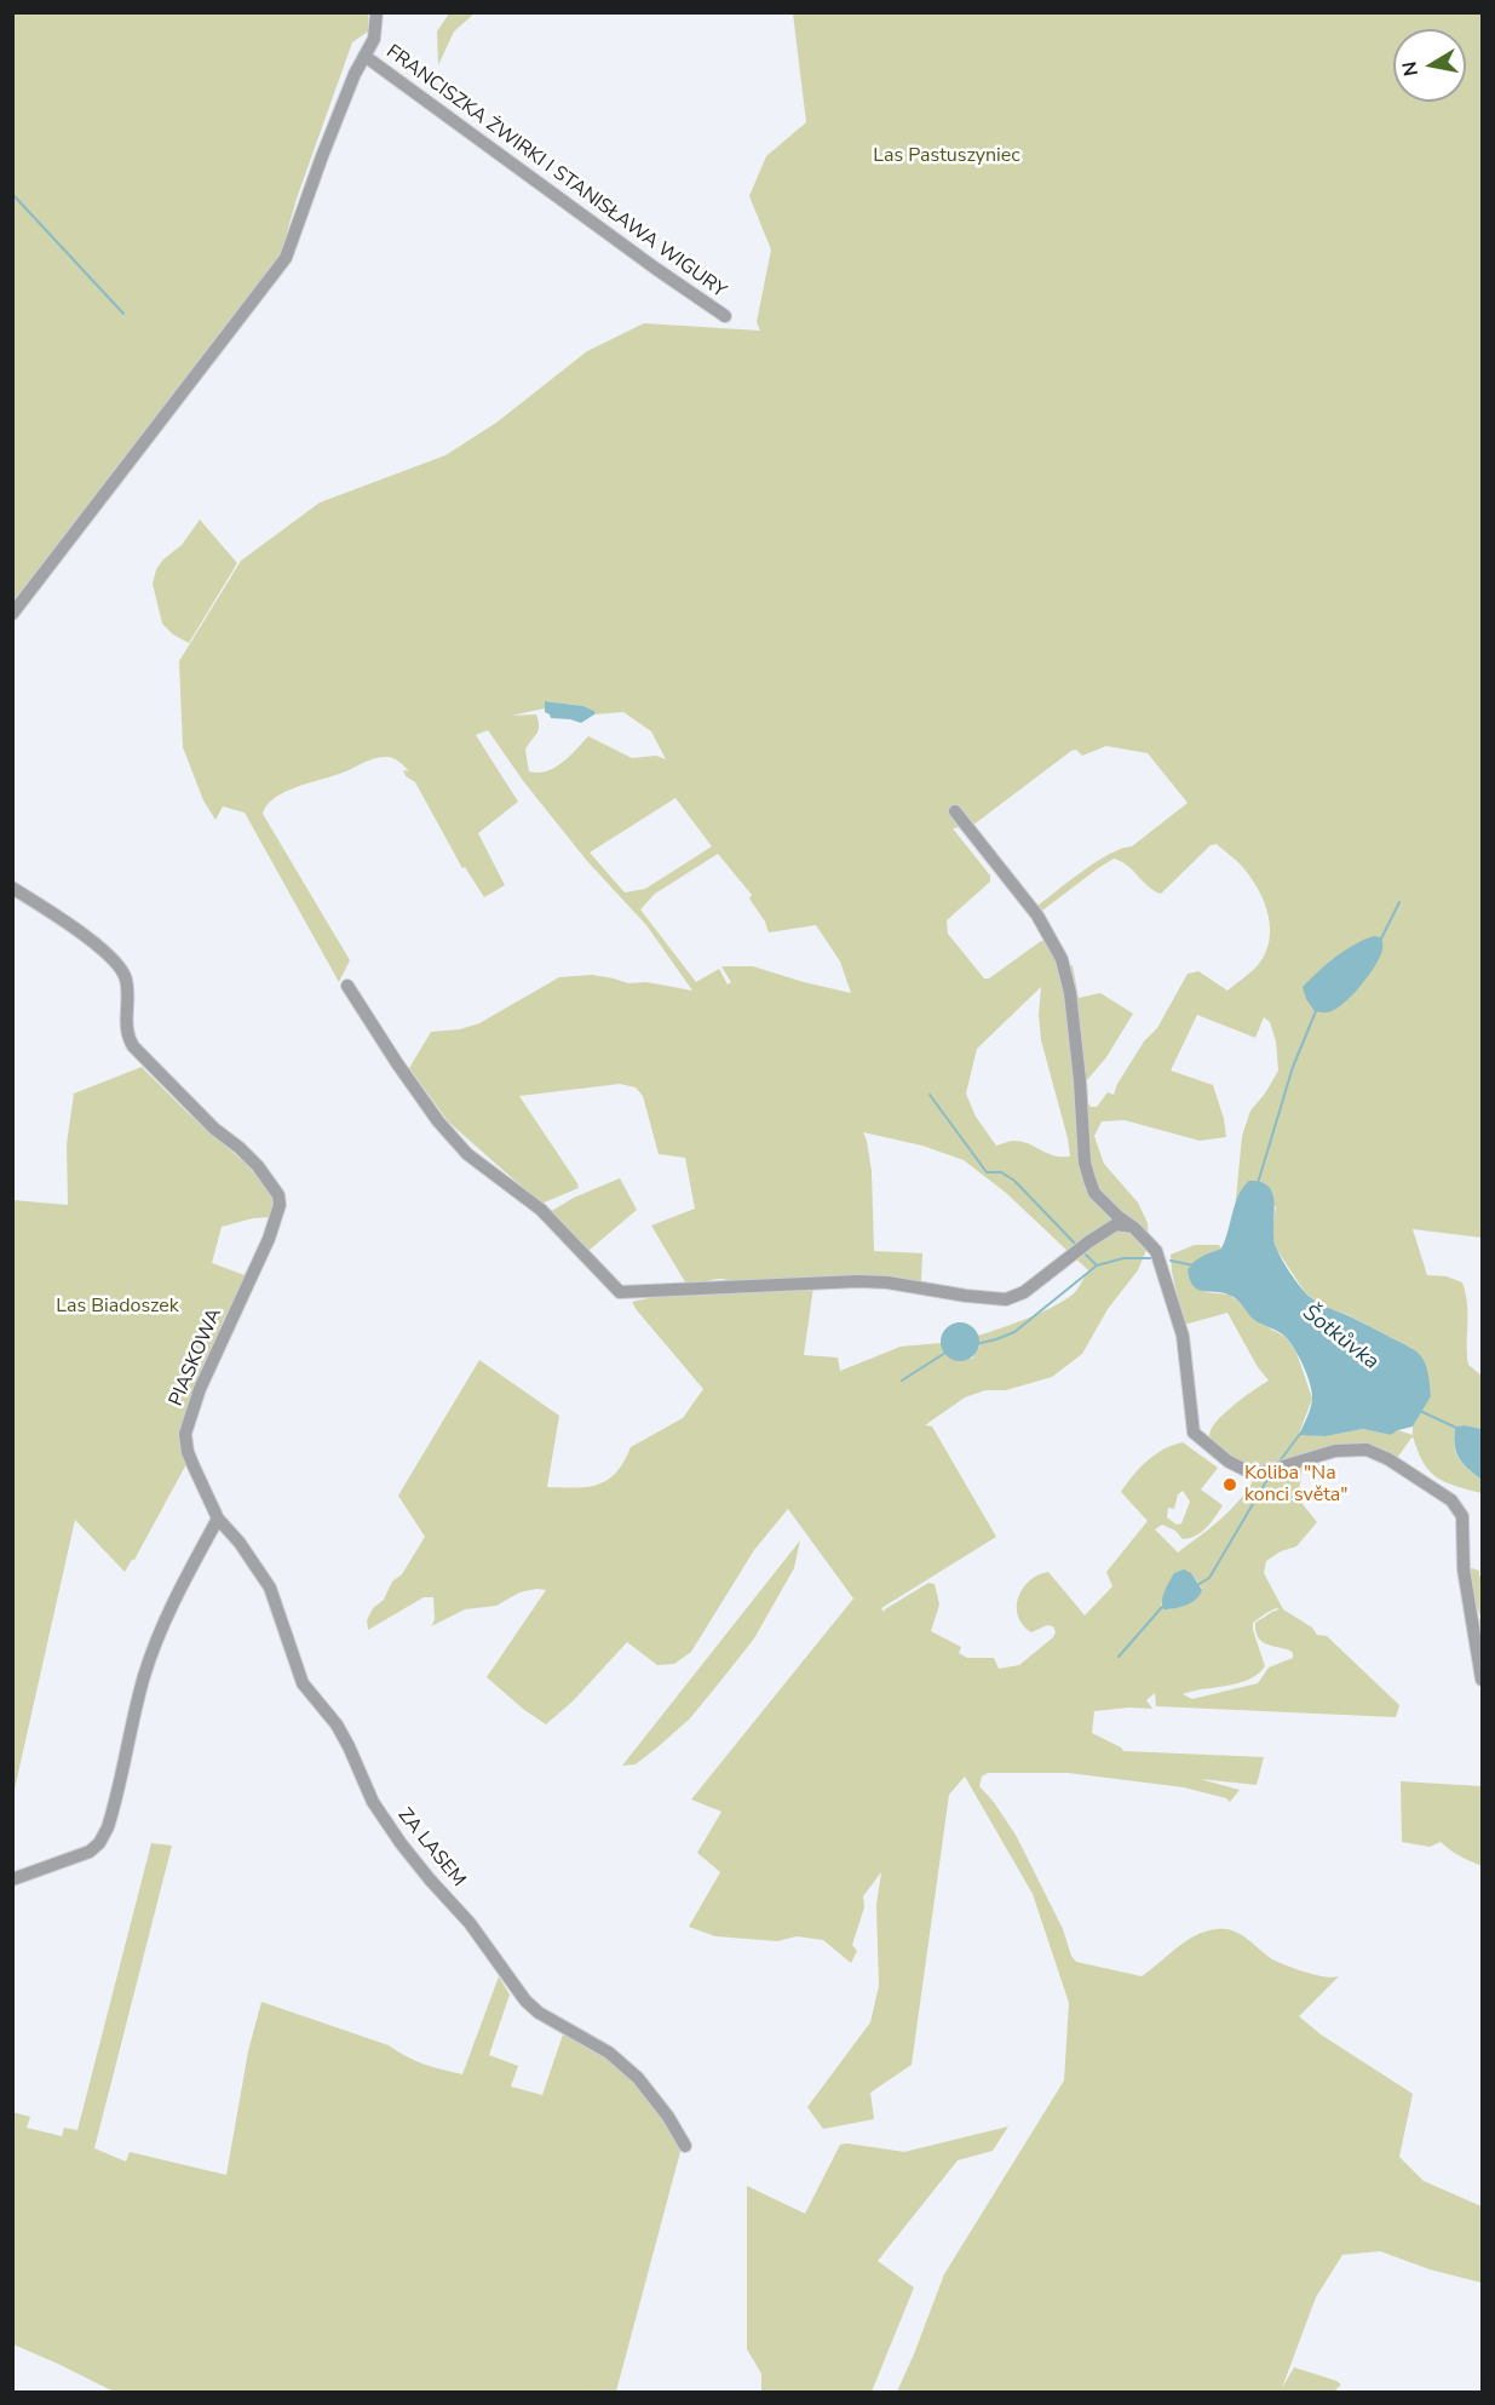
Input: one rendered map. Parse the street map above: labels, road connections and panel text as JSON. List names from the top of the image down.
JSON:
{
  "streets": {
    "street": ["FRANCISZKA ŻWIRKI I STANISŁAWA WIGURY", "PIASKOWA", "ZA LASEM"]
  },
  "crossings": [
    ["PIASKOWA", "ZA LASEM"]
  ],
  "water": ["Šotkůvka"],
  "parks": ["Las Pastuszyniec", "Las Biadoszek"],
  "places": ["Koliba \"Na konci světa\""],
  "north": "left"
}
